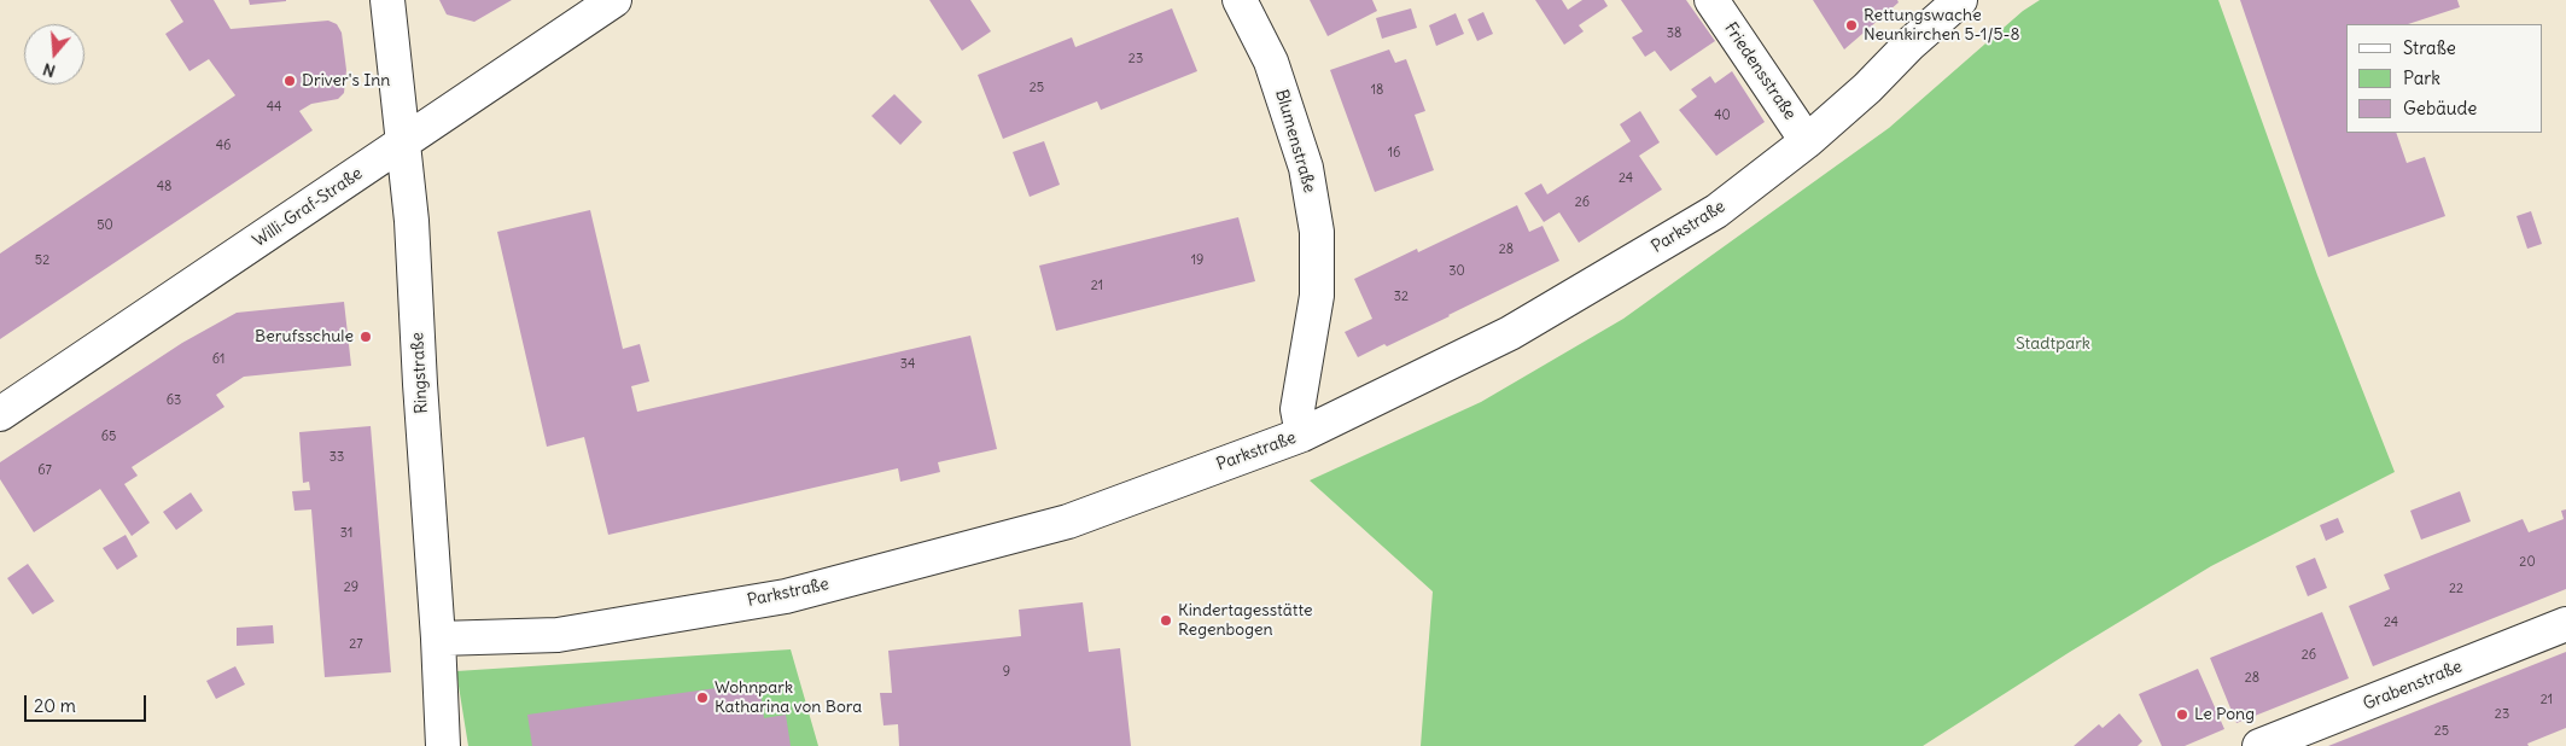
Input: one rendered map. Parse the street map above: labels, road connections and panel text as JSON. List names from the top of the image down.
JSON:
{
  "streets": {
    "street": [
      "Friedensstraße",
      "Blumenstraße",
      "Willi-Graf-Straße",
      "Parkstraße",
      "Ringstraße",
      "Grabenstraße"
    ]
  },
  "crossings": [
    ["Friedensstraße", "Parkstraße"],
    ["Blumenstraße", "Parkstraße"],
    ["Willi-Graf-Straße", "Ringstraße"],
    ["Parkstraße", "Ringstraße"]
  ],
  "parks": ["Stadtpark"],
  "places": [
    "Rettungswache Neunkirchen 5-1/5-8",
    "Driver's Inn",
    "Berufsschule",
    "Kindertagesstätte Regenbogen",
    "Wohnpark Katharina von Bora",
    "Le Pong"
  ],
  "house_numbers": [
    "38",
    "23",
    "25",
    "18",
    "44",
    "40",
    "46",
    "16",
    "24",
    "48",
    "26",
    "50",
    "28",
    "52",
    "19",
    "30",
    "21",
    "32",
    "61",
    "34",
    "63",
    "65",
    "33",
    "67",
    "31",
    "20",
    "29",
    "22",
    "24",
    "27",
    "26",
    "9",
    "28",
    "21",
    "23",
    "25"
  ],
  "legend": ["Straße", "Park", "Gebäude"],
  "scale_bar": "20 m",
  "north": "bottom"
}
